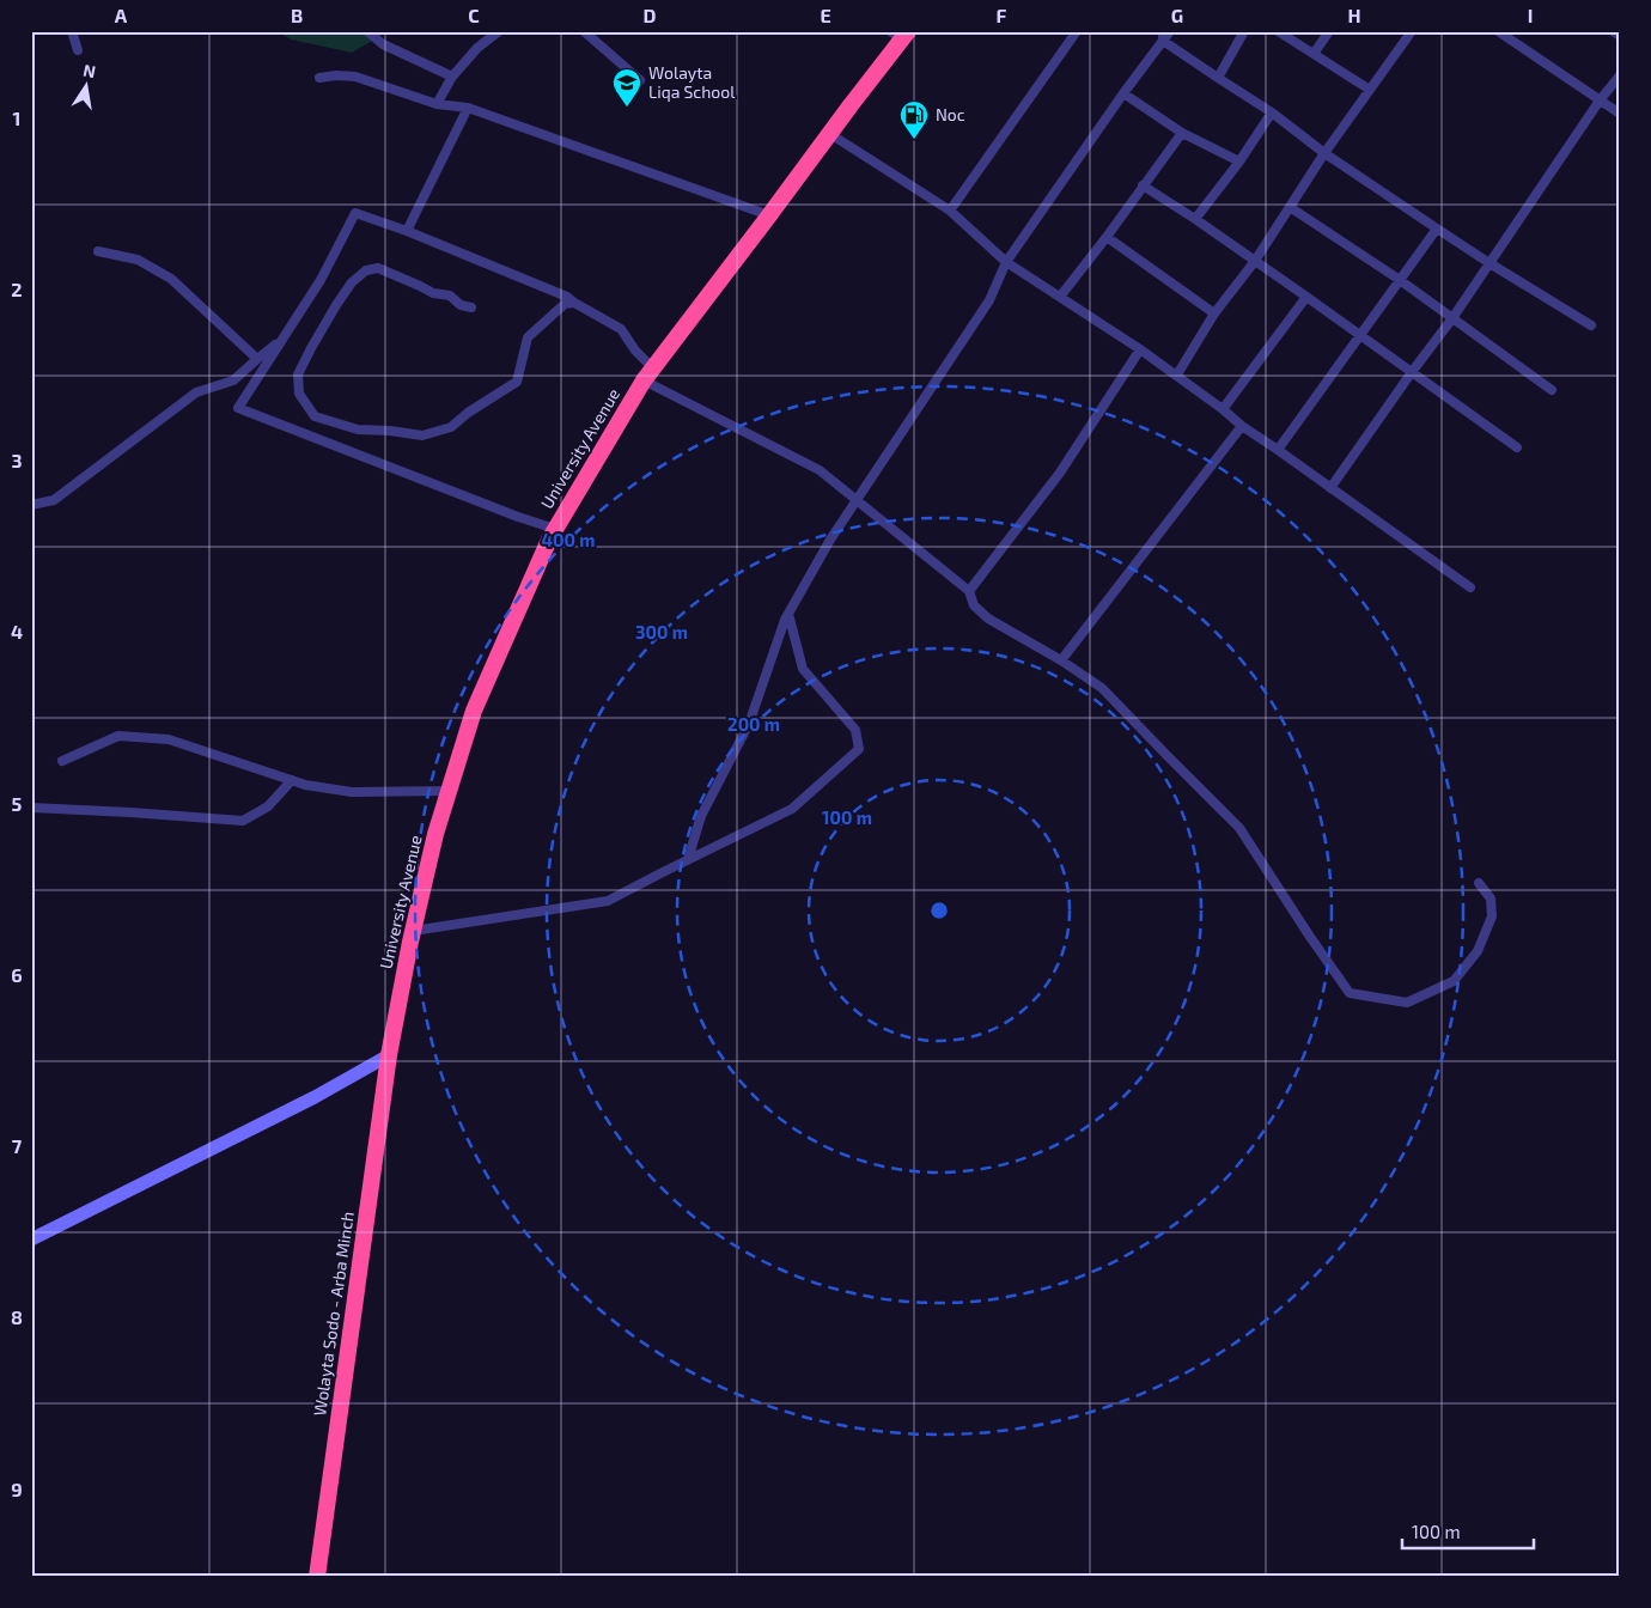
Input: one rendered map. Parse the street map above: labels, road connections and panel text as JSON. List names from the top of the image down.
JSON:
{
  "streets": {
    "highway": ["University Avenue", "Wolayta Sodo - Arba Minch"]
  },
  "crossings": [
    ["University Avenue", "Wolayta Sodo - Arba Minch"]
  ],
  "places": {
    "school or university": ["Wolayta Liqa School"],
    "fuel station": ["Noc"]
  },
  "scale_bar": "100 m",
  "north": "top",
  "grid": {
    "columns": [
      "A",
      "B",
      "C",
      "D",
      "E",
      "F",
      "G",
      "H",
      "I"
    ],
    "rows": [
      "1",
      "2",
      "3",
      "4",
      "5",
      "6",
      "7",
      "8",
      "9"
    ]
  },
  "rings": [
    "400 m",
    "300 m",
    "200 m",
    "100 m"
  ]
}
